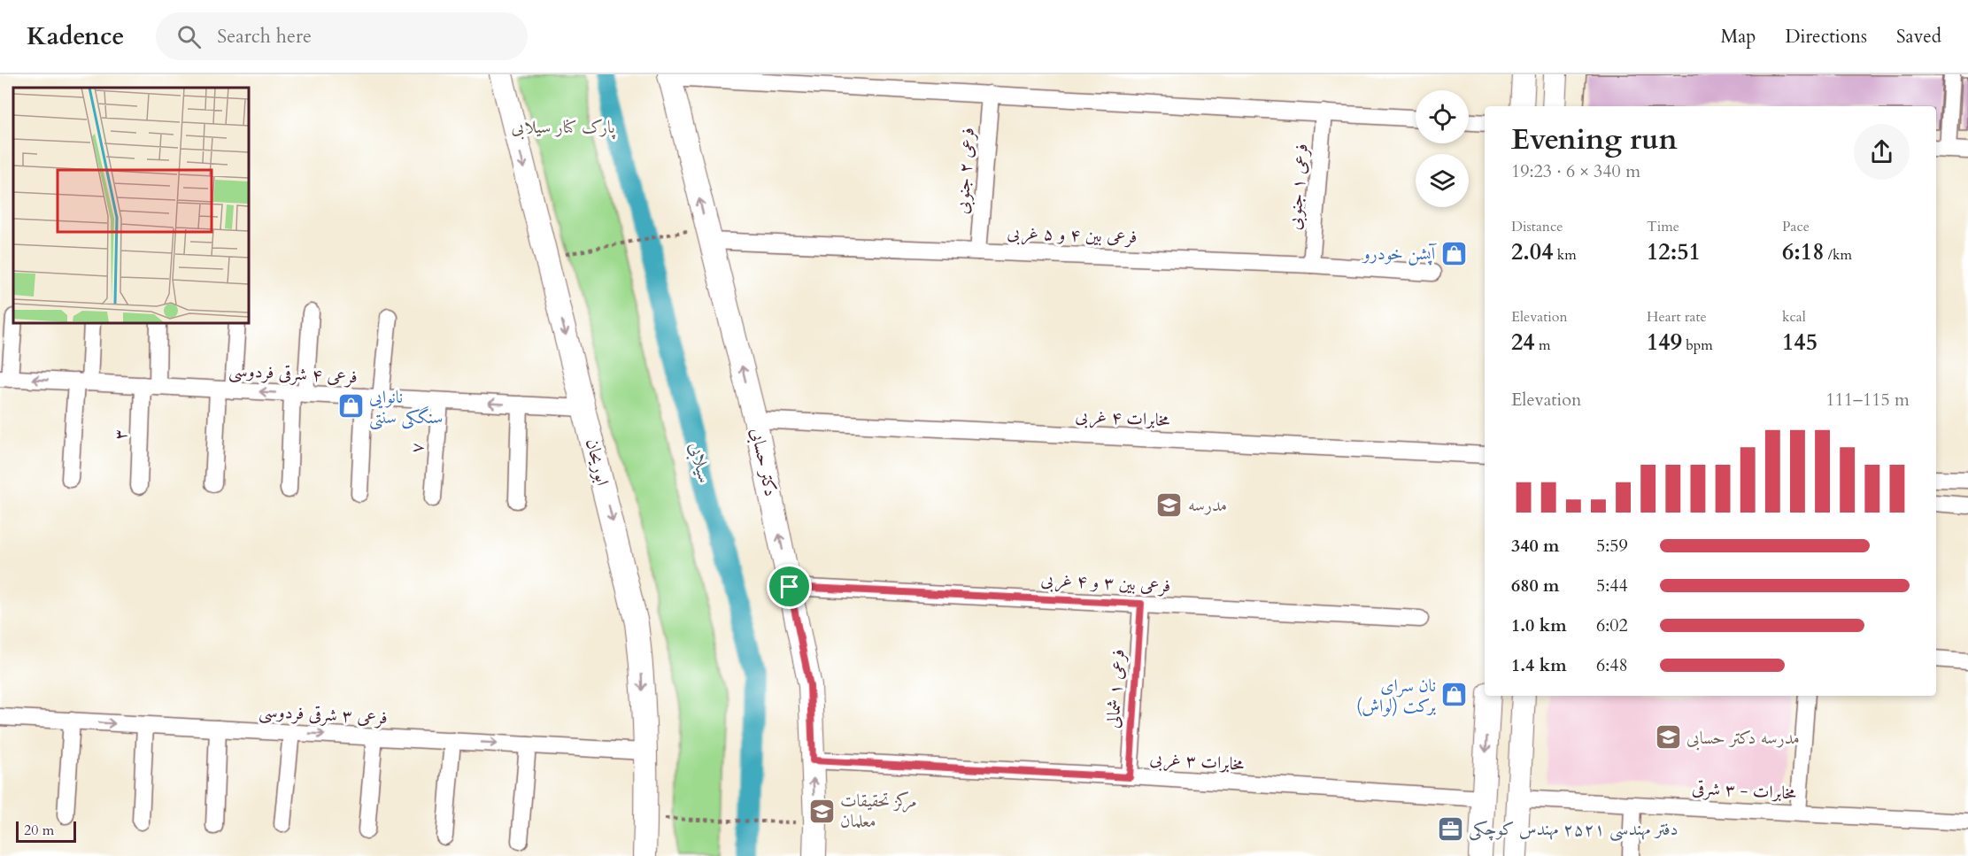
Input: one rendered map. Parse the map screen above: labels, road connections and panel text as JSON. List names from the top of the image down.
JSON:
{
  "streets": {
    "main road": ["ابوریحان", "دکتر حسابی"],
    "street": [
      "فرعی ۲ جنوبی",
      "فرعی ۱ جنوبی",
      "فرعی بین ۴ و ۵ غربی",
      "فرعی ۴ شرقی فردوسی",
      "مخابرات ۴ غربی",
      "۳",
      "۷",
      "فرعی بین ۳ و ۴ غربی",
      "فرعی ۱ شمالی",
      "فرعی ۳ شرقی فردوسی",
      "مخابرات ۳ غربی",
      "مخابرات - ۳ شرقی"
    ]
  },
  "crossings": [
    ["فرعی ۲ جنوبی", "فرعی بین ۴ و ۵ غربی"],
    ["فرعی ۱ جنوبی", "فرعی بین ۴ و ۵ غربی"],
    ["فرعی بین ۴ و ۵ غربی", "دکتر حسابی"],
    ["فرعی ۴ شرقی فردوسی", "۳"],
    ["فرعی ۴ شرقی فردوسی", "۷"],
    ["فرعی ۴ شرقی فردوسی", "ابوریحان"],
    ["مخابرات ۴ غربی", "دکتر حسابی"],
    ["ابوریحان", "فرعی ۳ شرقی فردوسی"],
    ["دکتر حسابی", "فرعی بین ۳ و ۴ غربی"],
    ["دکتر حسابی", "مخابرات ۳ غربی"],
    ["فرعی بین ۳ و ۴ غربی", "فرعی ۱ شمالی"],
    ["فرعی ۱ شمالی", "مخابرات ۳ غربی"]
  ],
  "one_way": [
    "فرعی ۴ شرقی فردوسی",
    "ابوریحان",
    "دکتر حسابی",
    "فرعی ۳ شرقی فردوسی"
  ],
  "water": ["سیلابی"],
  "parks": ["پارک کنار سیلابی"],
  "places": {
    "shop": ["آپشن خودرو", "نانوایی سنگکی سنتی", "نان سرای برکت (لواش)"],
    "school or university": ["مدرسه", "مدرسه دکتر حسابی", "مرکز تحقیقات معلمان"],
    "office": ["دفتر مهندسی ۲۵۲۱ مهندس کوچکی"]
  },
  "scale_bar": "20 m",
  "page": {
    "header": "Kadence",
    "search": "Search here",
    "nav": ["Map", "Directions", "Saved"],
    "heading": ["Evening run", "19:23 · 6 × 340 m"],
    "stats": [
      ["Distance", "2.04 km"],
      ["Time", "12:51"],
      ["Pace", "6:18 /km"],
      ["Elevation", "24 m"],
      ["Heart rate", "149 bpm"],
      ["kcal", "145"]
    ],
    "chart": ["Elevation", "111–115 m"],
    "list": [
      {
        "name": "340 m",
        "note": "5:59"
      },
      {
        "name": "680 m",
        "note": "5:44"
      },
      {
        "name": "1.0 km",
        "note": "6:02"
      },
      {
        "name": "1.4 km",
        "note": "6:48"
      }
    ],
    "scale": "20 m"
  }
}
